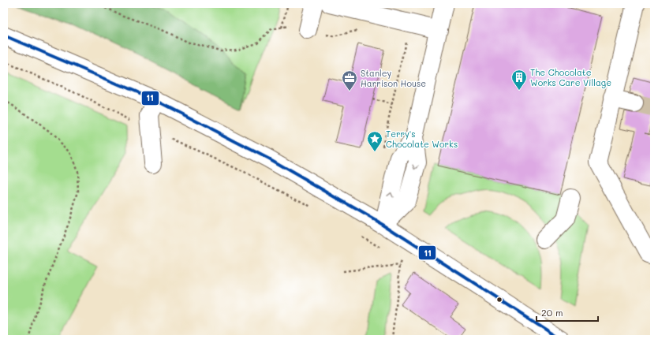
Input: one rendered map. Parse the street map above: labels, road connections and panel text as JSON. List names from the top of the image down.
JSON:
{
  "places": {
    "building": ["The Chocolate Works Care Village"],
    "office": ["Stanley Harrison House"],
    "place": ["Terry's Chocolate Works"]
  },
  "lines": ["transit line 11"],
  "scale_bar": "20 m"
}
